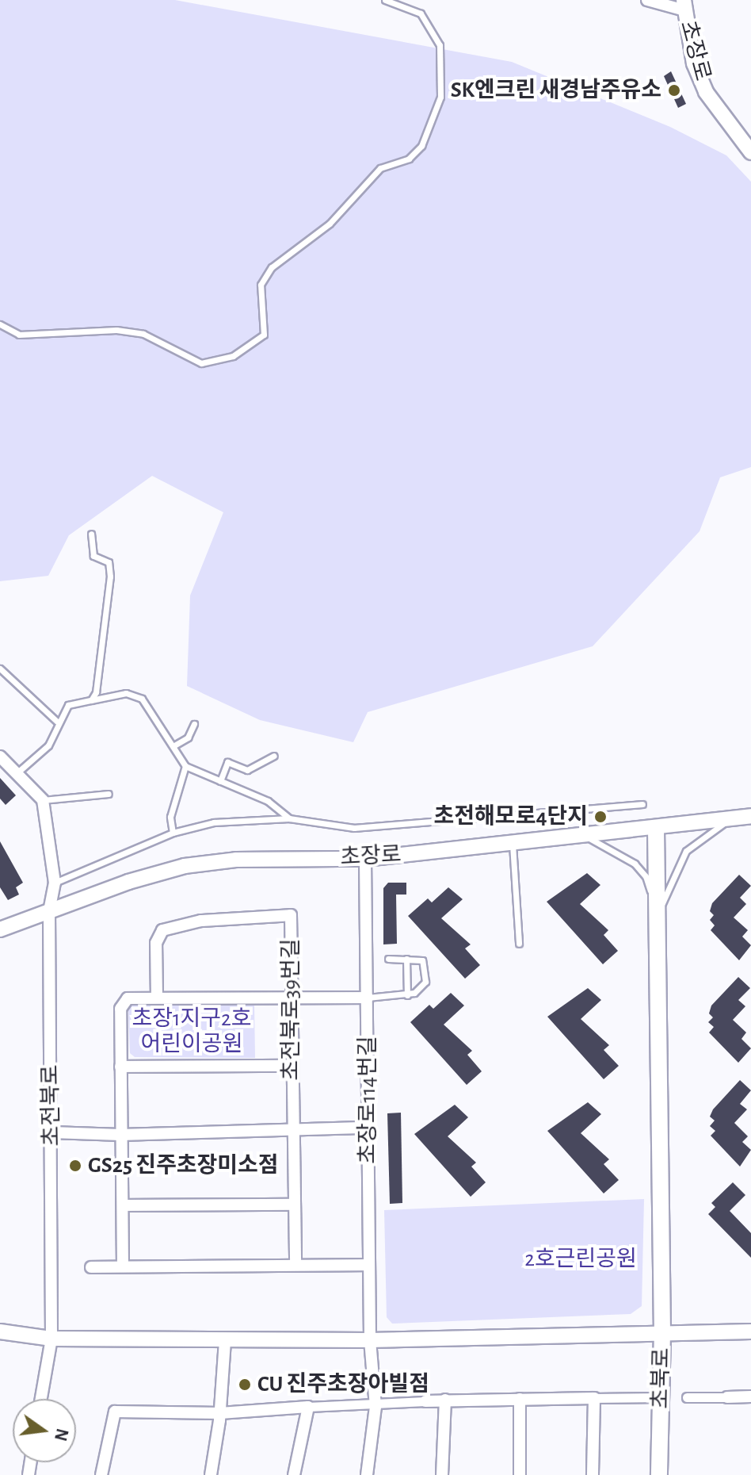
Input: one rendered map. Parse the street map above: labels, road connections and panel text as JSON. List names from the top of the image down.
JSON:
{
  "streets": {
    "main road": ["초북로"],
    "street": [
      "초장로",
      "초전북로39번길",
      "초장로114번길",
      "초전북로"
    ]
  },
  "crossings": [
    ["초장로", "초장로114번길"],
    ["초장로", "초전북로"]
  ],
  "parks": ["초장1지구2호 어린이공원", "2호근린공원"],
  "places": [
    "SK엔크린 새경남주유소",
    "초전해모로4단지",
    "GS25 진주초장미소점",
    "CU 진주초장아빌점"
  ],
  "north": "right"
}
